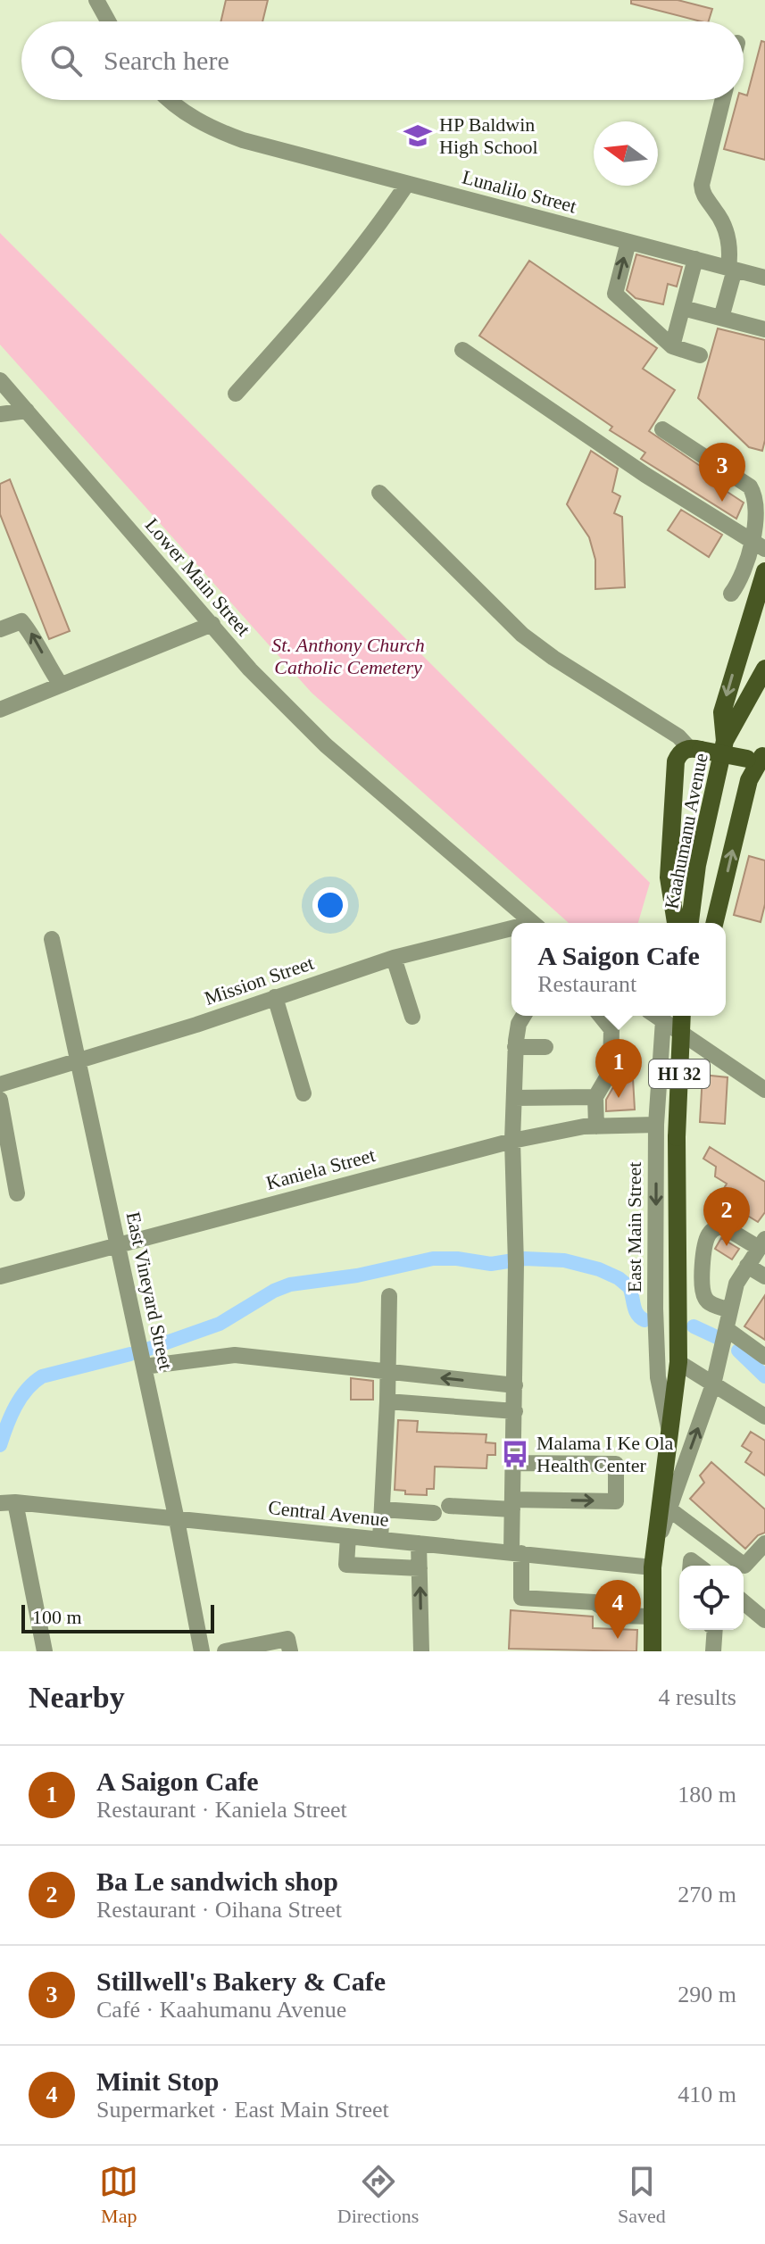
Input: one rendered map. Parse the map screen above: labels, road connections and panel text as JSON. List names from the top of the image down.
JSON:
{
  "streets": {
    "main road": ["Kaahumanu Avenue", "HI 32", "East Main Street"],
    "street": [
      "Lunalilo Street",
      "Lower Main Street",
      "Mission Street",
      "Kaniela Street",
      "East Vineyard Street",
      "Central Avenue"
    ]
  },
  "crossings": [
    ["Mission Street", "East Vineyard Street"],
    ["HI 32", "East Main Street"],
    ["Kaniela Street", "East Main Street"],
    ["Kaniela Street", "East Vineyard Street"],
    ["East Main Street", "Central Avenue"],
    ["East Vineyard Street", "Central Avenue"]
  ],
  "parks": ["St. Anthony Church Catholic Cemetery"],
  "places": {
    "school or university": ["HP Baldwin High School"],
    "bus stop": ["Malama I Ke Ola Health Center"]
  },
  "scale_bar": "100 m",
  "north": "left",
  "page": {
    "search": "Search here",
    "pins": [
      "3",
      "1",
      "2",
      "4"
    ],
    "popup": ["A Saigon Cafe", "Restaurant"],
    "scale": "100 m",
    "heading": ["Nearby", "4 results"],
    "list": [
      {
        "mark": "1",
        "name": "A Saigon Cafe",
        "note": "Restaurant · Kaniela Street",
        "value": "180 m"
      },
      {
        "mark": "2",
        "name": "Ba Le sandwich shop",
        "note": "Restaurant · Oihana Street",
        "value": "270 m"
      },
      {
        "mark": "3",
        "name": "Stillwell's Bakery & Cafe",
        "note": "Café · Kaahumanu Avenue",
        "value": "290 m"
      },
      {
        "mark": "4",
        "name": "Minit Stop",
        "note": "Supermarket · East Main Street",
        "value": "410 m"
      }
    ],
    "nav": ["Map", "Directions", "Saved"]
  }
}
